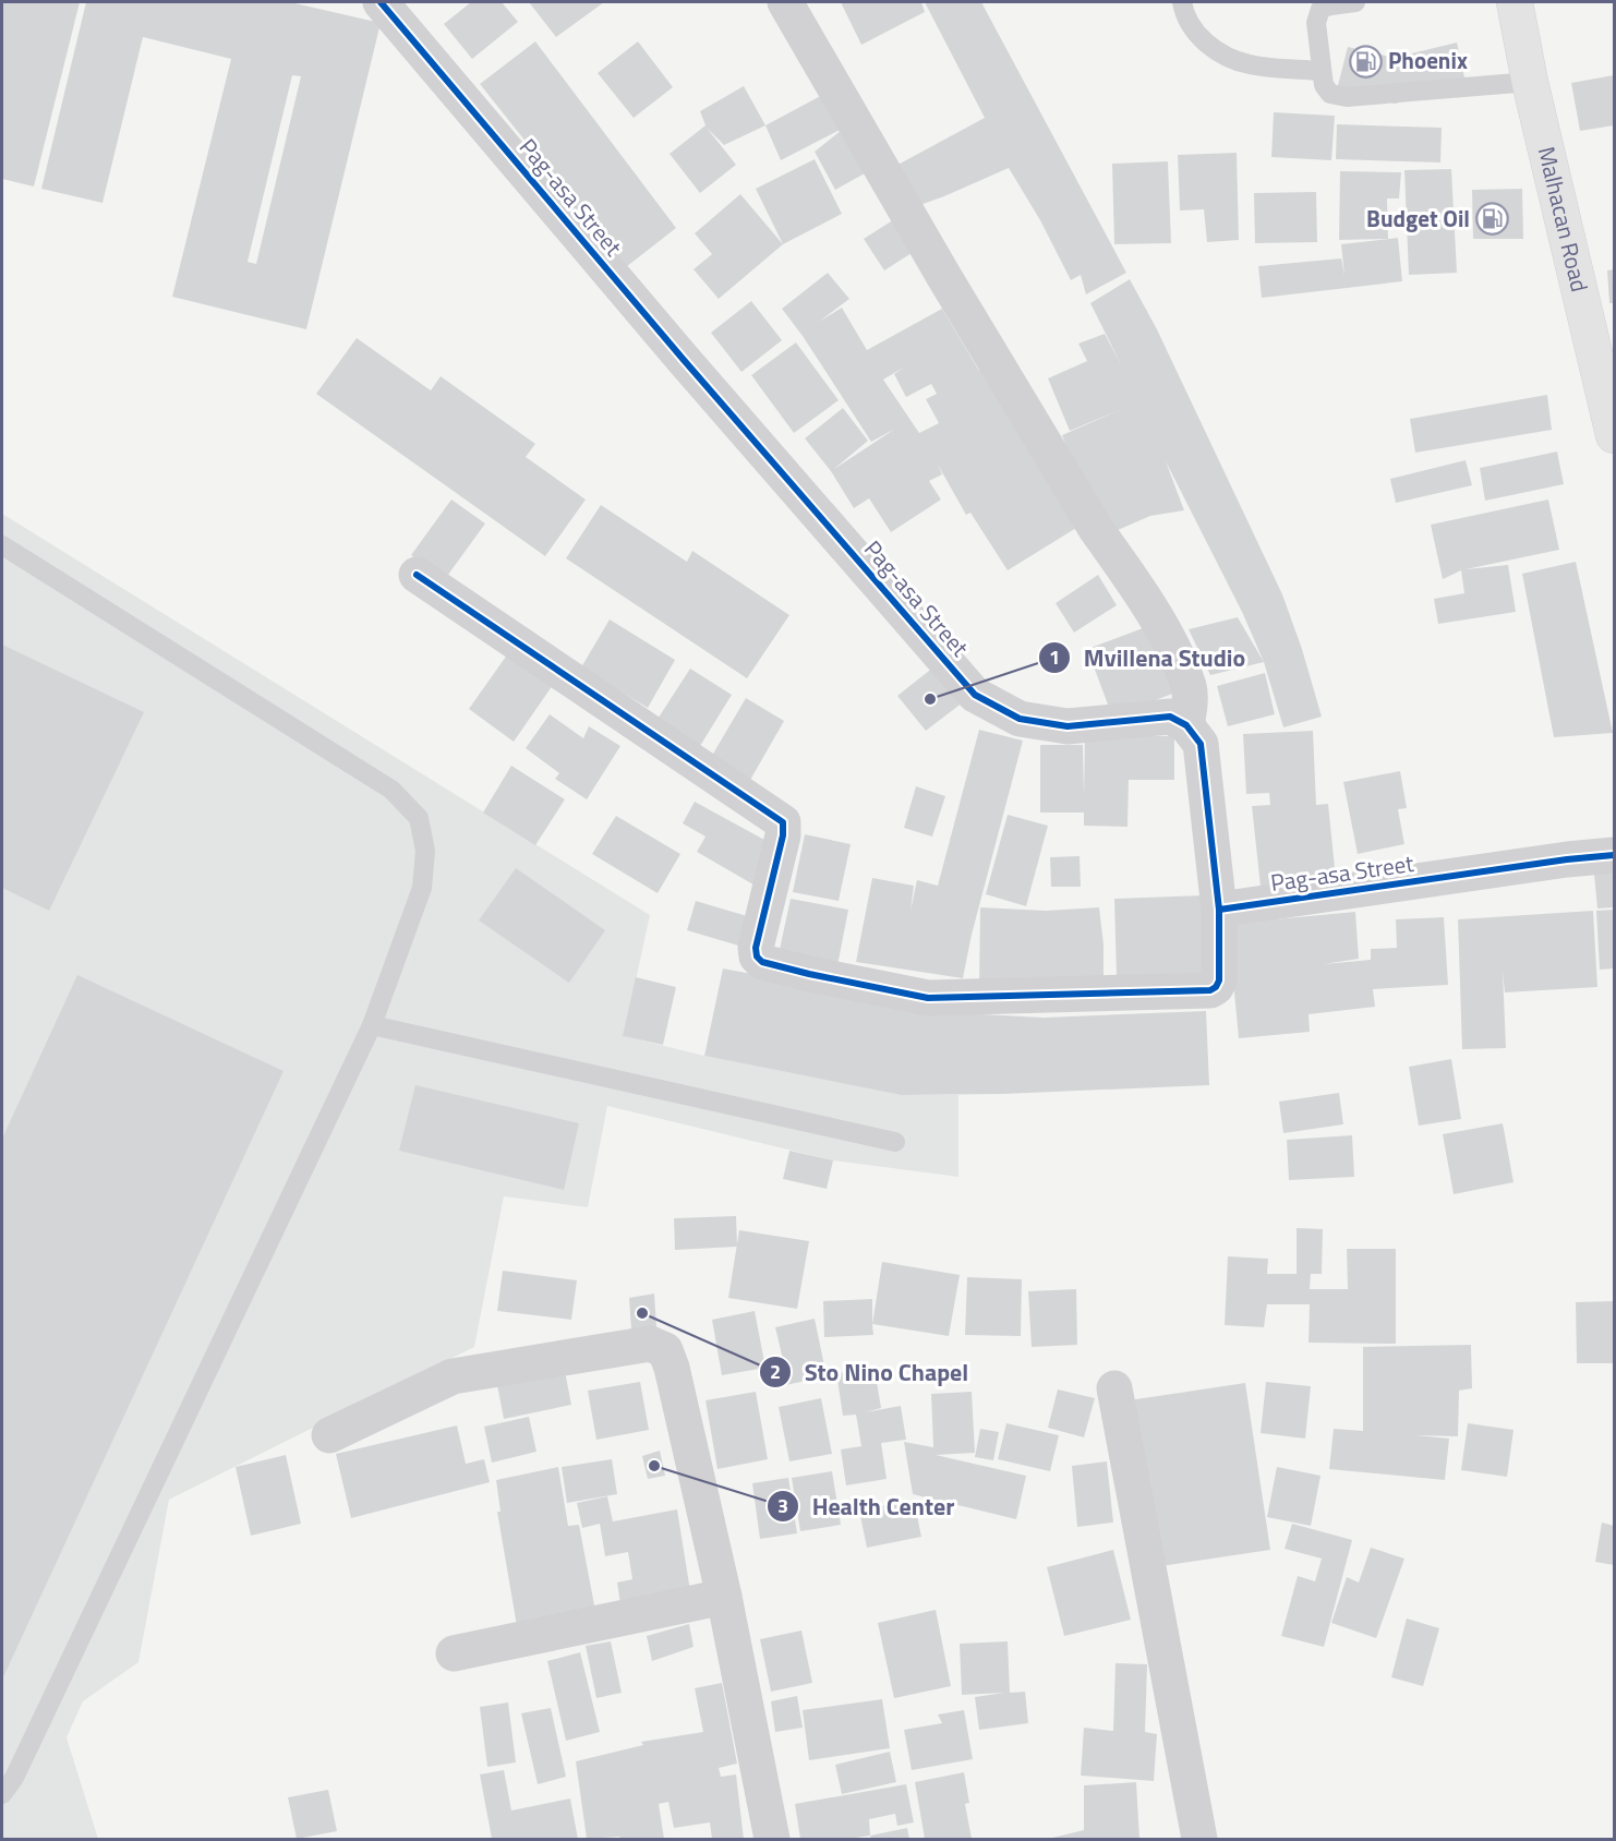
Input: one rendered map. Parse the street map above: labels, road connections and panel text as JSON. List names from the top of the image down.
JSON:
{
  "streets": {
    "main road": ["Malhacan Road"],
    "street": ["Pag-asa Street"]
  },
  "places": {
    "fuel station": ["Phoenix", "Budget Oil"],
    "other": ["Mvillena Studio", "Sto Nino Chapel", "Health Center"]
  }
}
